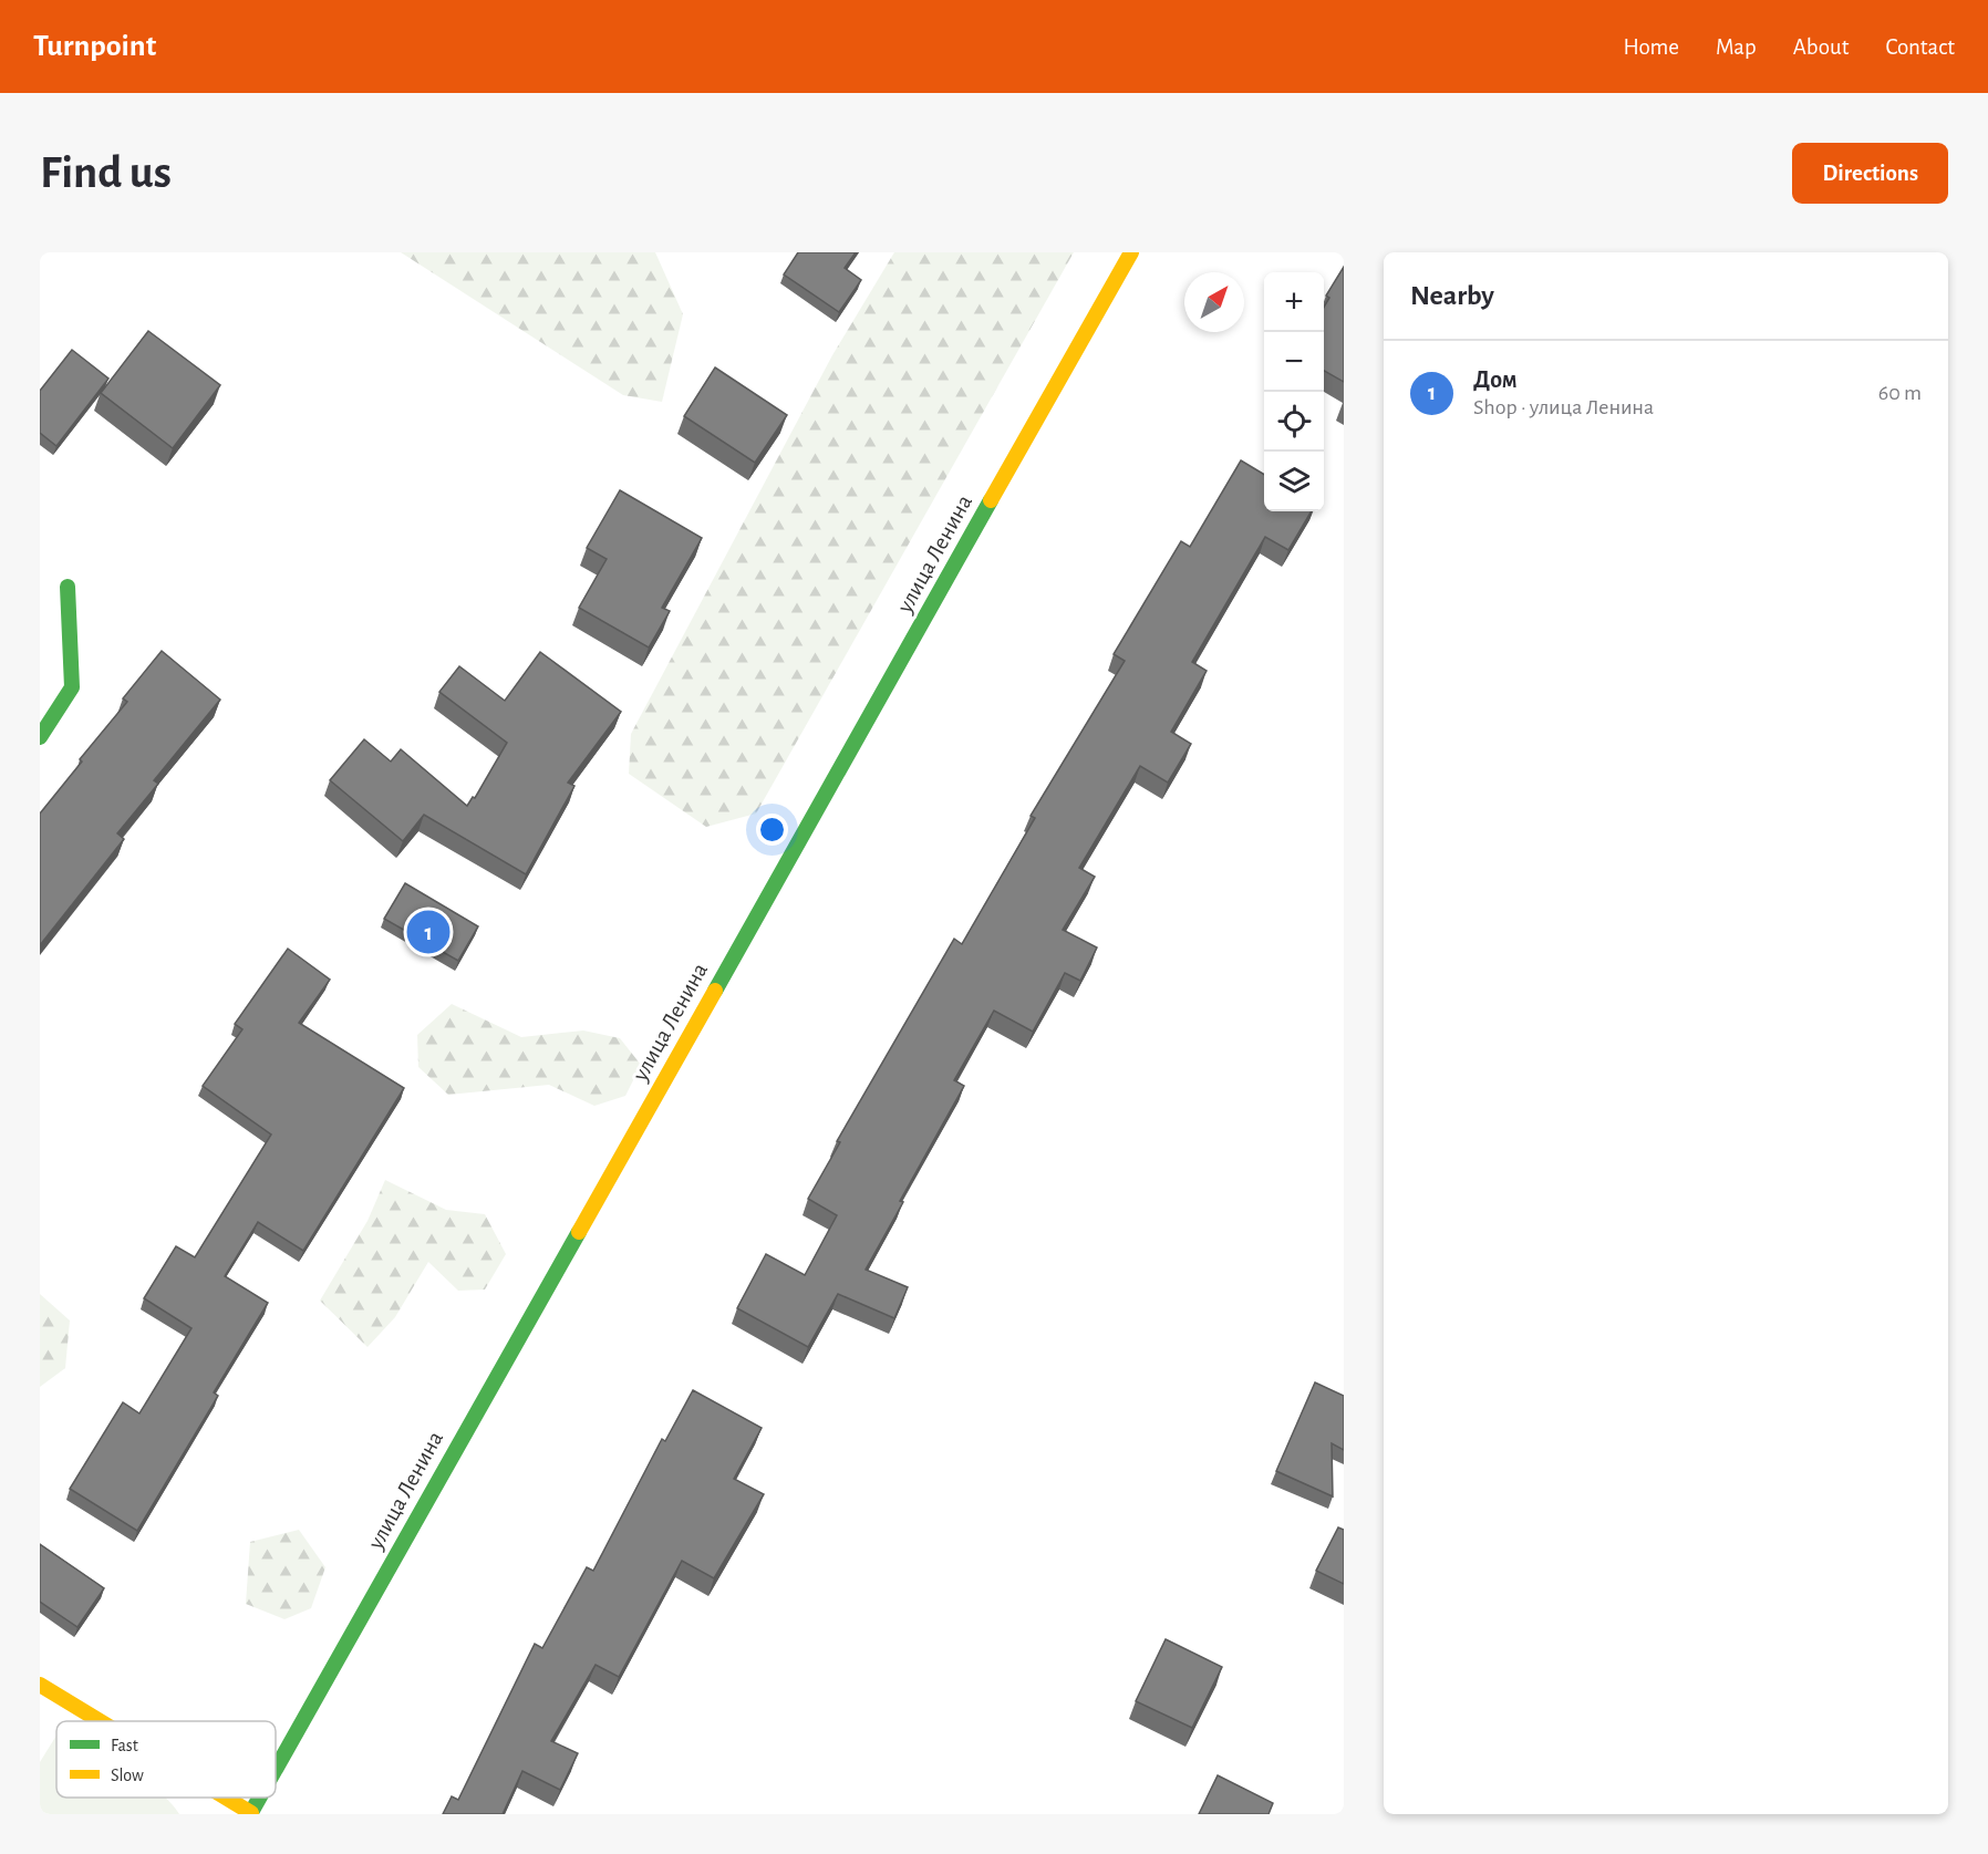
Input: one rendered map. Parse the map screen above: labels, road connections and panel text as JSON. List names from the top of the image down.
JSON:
{
  "streets": {
    "main road": ["улица Ленина"]
  },
  "legend": ["Fast", "Slow"],
  "north": "top right",
  "page": {
    "header": "Turnpoint",
    "nav": [
      "Home",
      "Map",
      "About",
      "Contact"
    ],
    "buttons": "Directions",
    "title": "Find us",
    "heading": "Nearby",
    "map_buttons": ["+", "−"],
    "list": [
      {
        "mark": "1",
        "name": "Дом",
        "note": "Shop · улица Ленина",
        "value": "60 m"
      }
    ],
    "pins": "1"
  }
}
